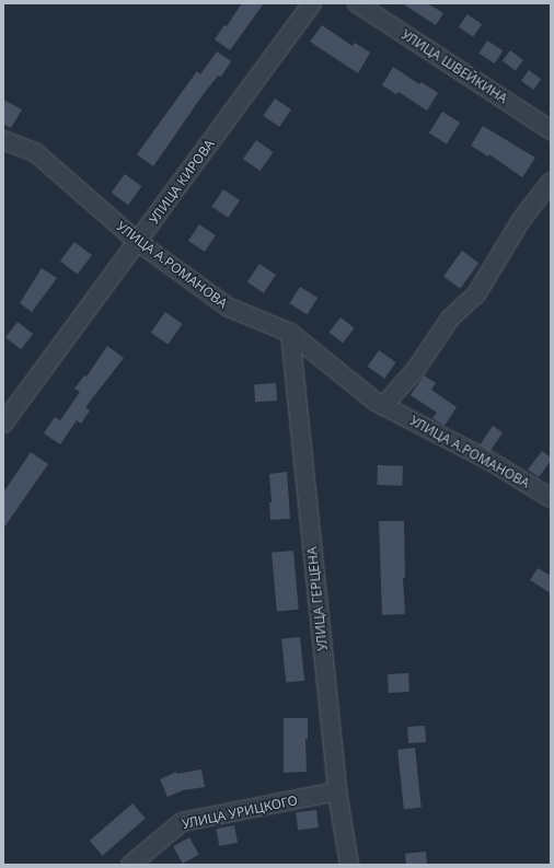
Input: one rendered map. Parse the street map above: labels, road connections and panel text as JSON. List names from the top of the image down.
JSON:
{
  "streets": {
    "street": [
      "УЛИЦА ШВЕЙКИНА",
      "УЛИЦА КИРОВА",
      "УЛИЦА А.РОМАНОВА",
      "УЛИЦА ГЕРЦЕНА",
      "УЛИЦА УРИЦКОГО"
    ]
  },
  "crossings": [
    ["УЛИЦА КИРОВА", "УЛИЦА А.РОМАНОВА"],
    ["УЛИЦА А.РОМАНОВА", "УЛИЦА ГЕРЦЕНА"],
    ["УЛИЦА ГЕРЦЕНА", "УЛИЦА УРИЦКОГО"]
  ]
}
